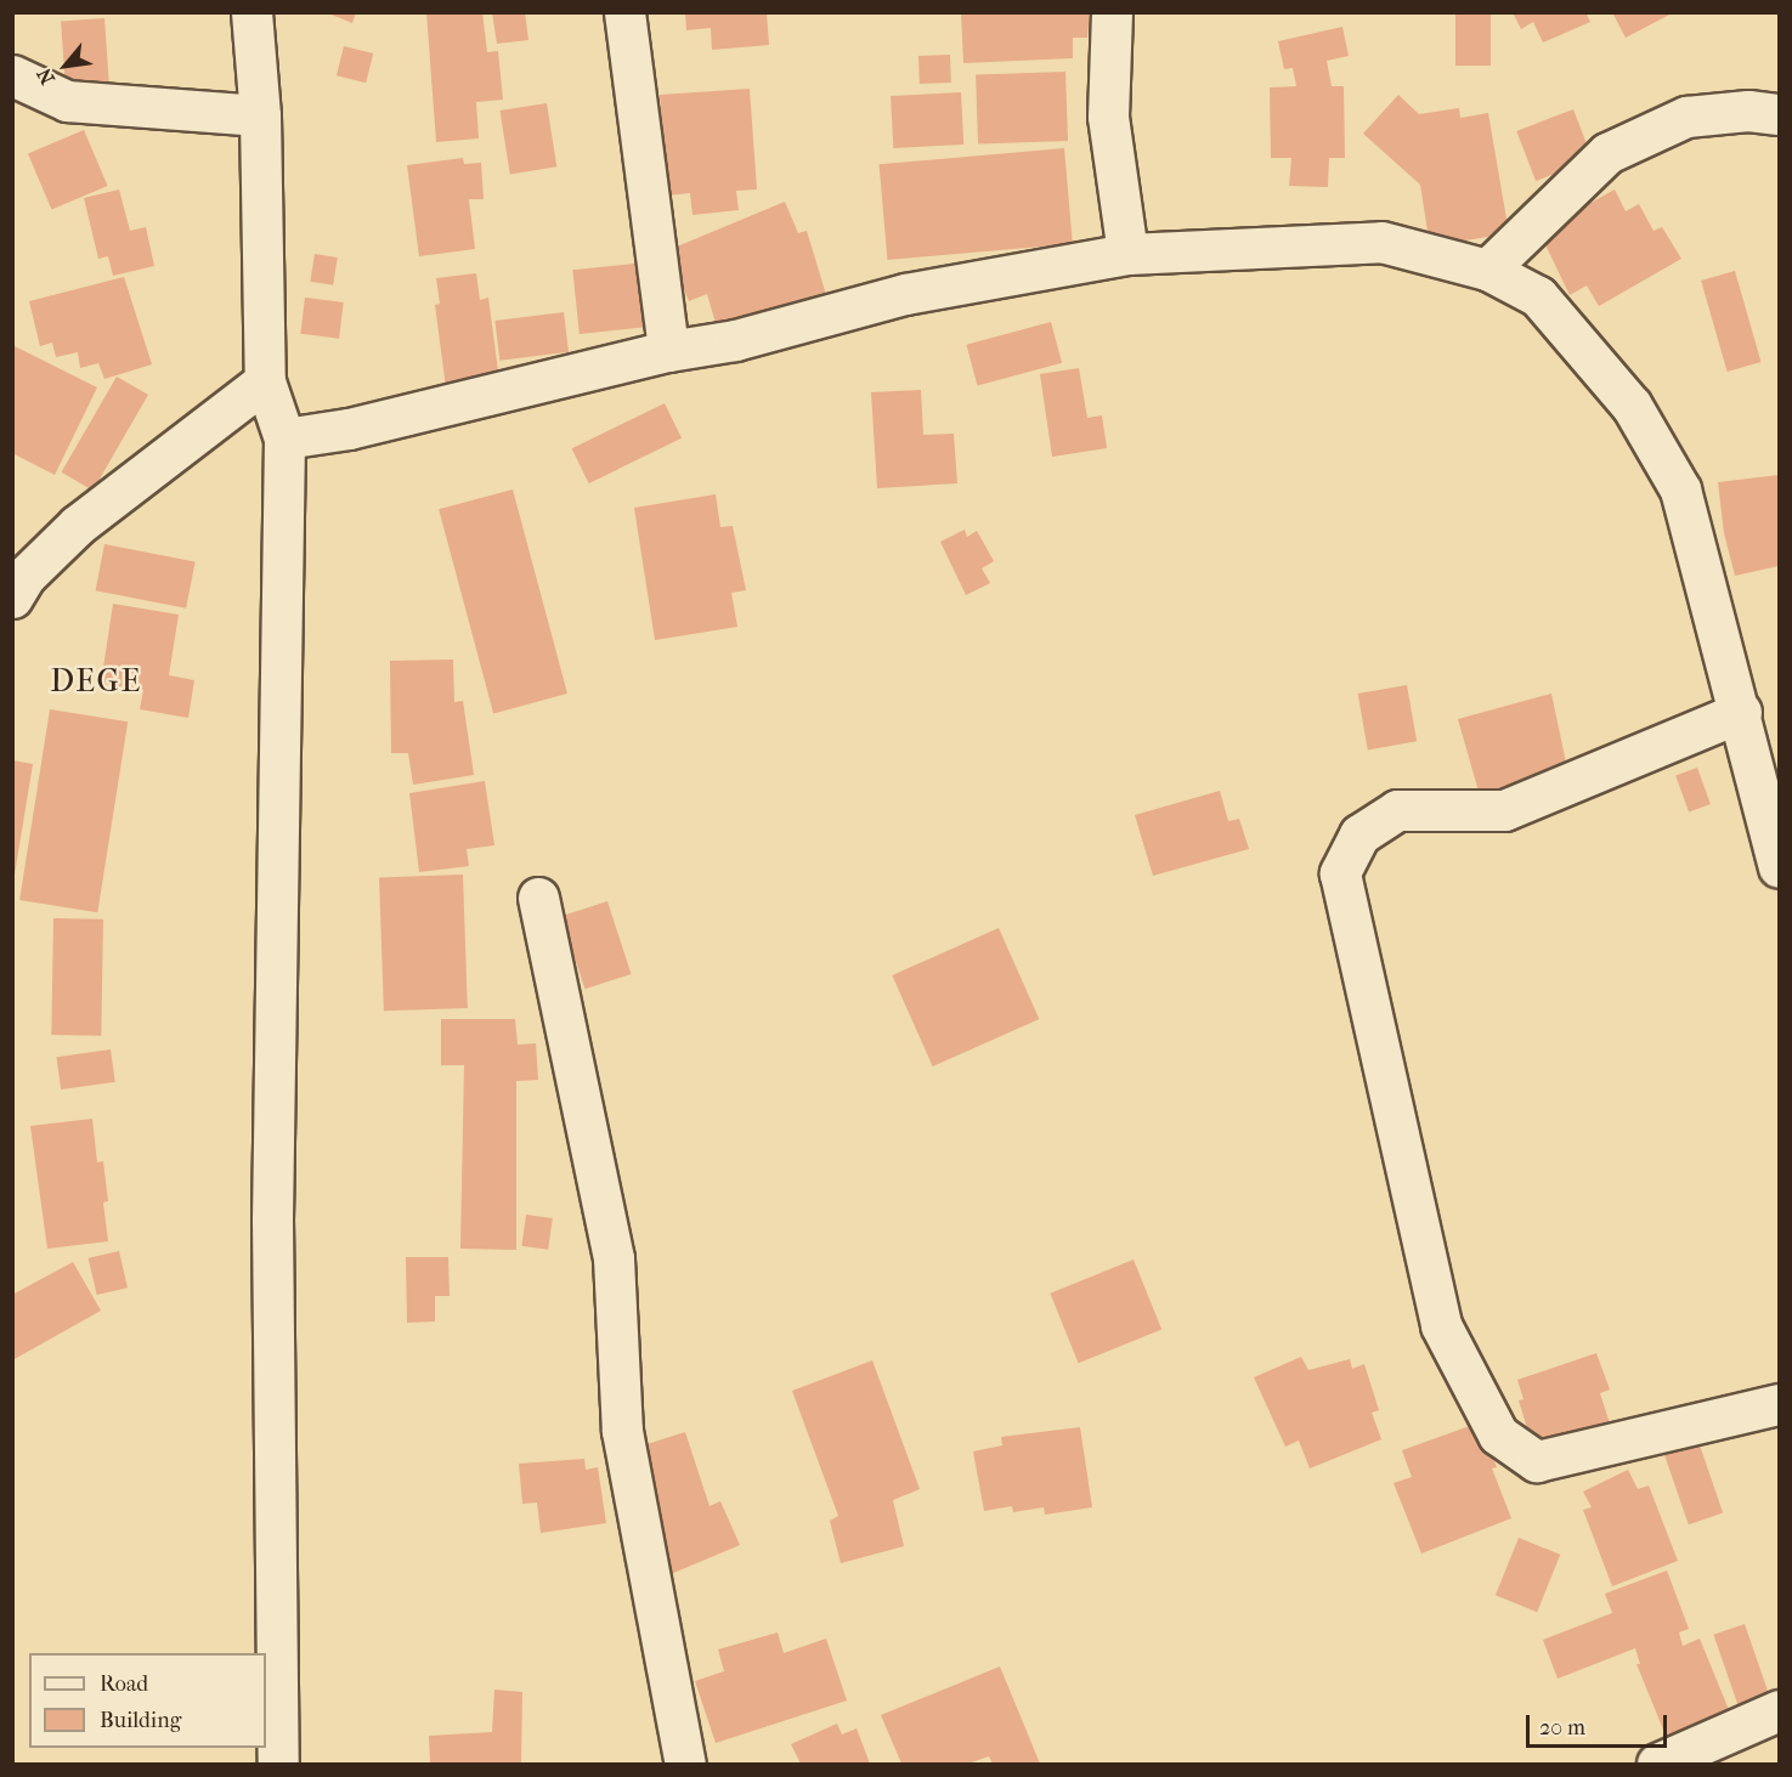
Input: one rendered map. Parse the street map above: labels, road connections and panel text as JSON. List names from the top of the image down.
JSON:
{
  "districts": ["DEGE"],
  "legend": ["Road", "Building"],
  "scale_bar": "20 m",
  "north": "bottom left"
}
